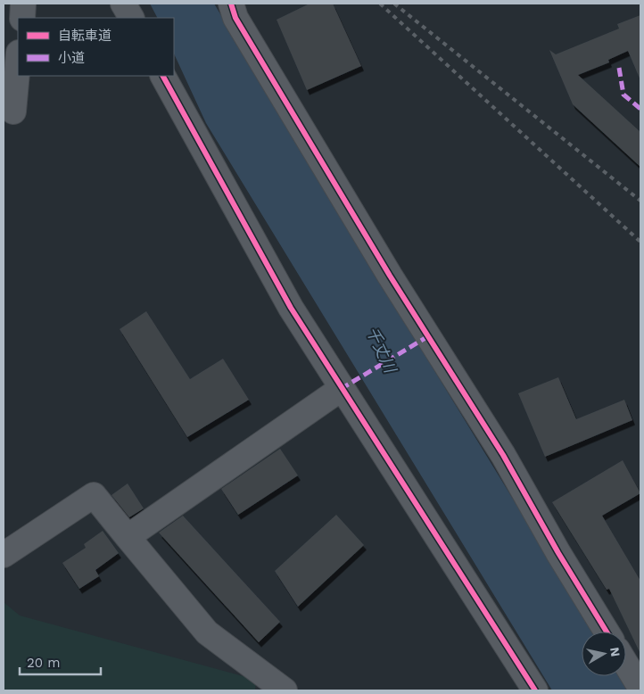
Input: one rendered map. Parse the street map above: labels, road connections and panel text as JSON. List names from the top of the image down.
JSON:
{
  "water": ["千丈川"],
  "legend": ["自転車道", "小道"],
  "scale_bar": "20 m",
  "north": "right"
}
